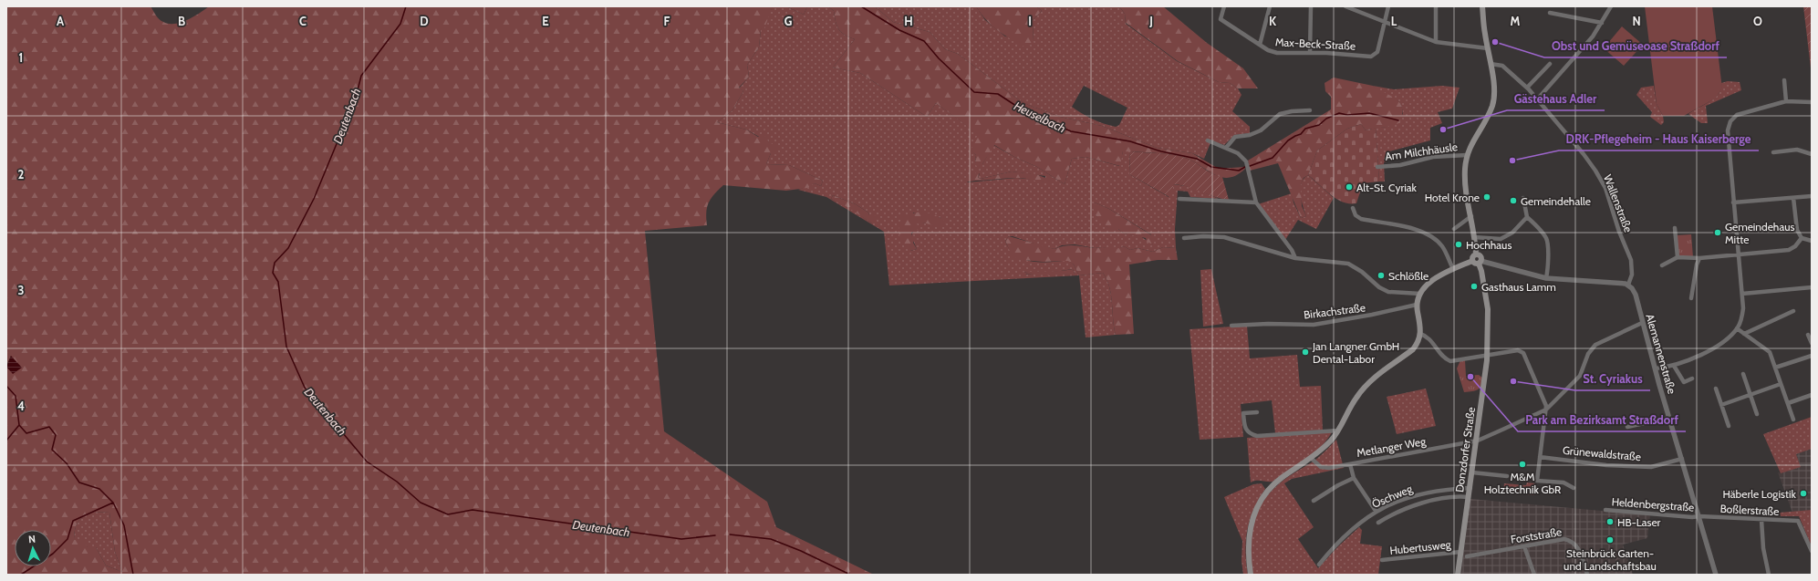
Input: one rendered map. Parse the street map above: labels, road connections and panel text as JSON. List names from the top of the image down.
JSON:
{
  "streets": {
    "main road": ["Donzdorfer Straße"],
    "street": [
      "Max-Beck-Straße",
      "Am Milchhäusle",
      "Wallenstraße",
      "Birkachstraße",
      "Alemannenstraße",
      "Metlanger Weg",
      "Grünewaldstraße",
      "Öschweg",
      "Heldenbergstraße",
      "Boßlerstraße",
      "Forststraße",
      "Hubertusweg"
    ]
  },
  "crossings": [
    ["Wallenstraße", "Alemannenstraße"],
    ["Alemannenstraße", "Grünewaldstraße"],
    ["Alemannenstraße", "Heldenbergstraße"],
    ["Alemannenstraße", "Boßlerstraße"],
    ["Metlanger Weg", "Donzdorfer Straße"],
    ["Donzdorfer Straße", "Öschweg"],
    ["Donzdorfer Straße", "Hubertusweg"],
    ["Heldenbergstraße", "Boßlerstraße"]
  ],
  "water": ["Deutenbach", "Heuselbach"],
  "places": [
    "Obst und Gemüseoase Straßdorf",
    "Gästehaus Adler",
    "DRK-Pflegeheim - Haus Kaiserberge",
    "Alt-St. Cyriak",
    "Hotel Krone",
    "Gemeindehalle",
    "Gemeindehaus Mitte",
    "Hochhaus",
    "Schlößle",
    "Gasthaus Lamm",
    "Jan Langner GmbH Dental-Labor",
    "Park am Bezirksamt Straßdorf",
    "St. Cyriakus",
    "M&M Holztechnik GbR",
    "Häberle Logistik",
    "HB-Laser",
    "Steinbrück Garten- und Landschaftsbau"
  ],
  "north": "top",
  "grid": {
    "columns": [
      "A",
      "B",
      "C",
      "D",
      "E",
      "F",
      "G",
      "H",
      "I",
      "J",
      "K",
      "L",
      "M",
      "N",
      "O"
    ],
    "rows": [
      "1",
      "2",
      "3",
      "4"
    ]
  }
}
